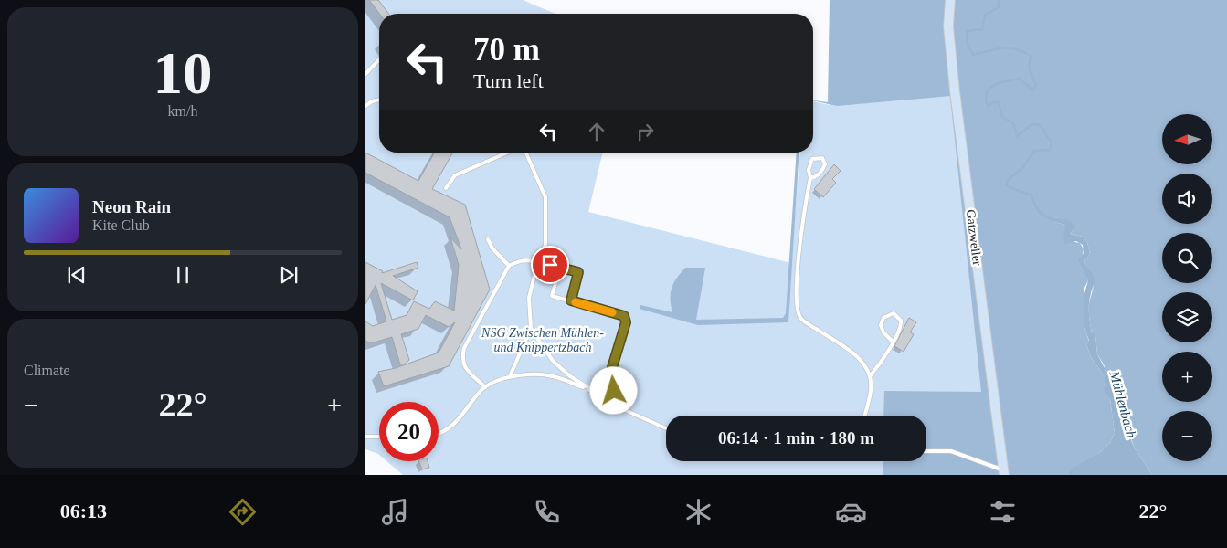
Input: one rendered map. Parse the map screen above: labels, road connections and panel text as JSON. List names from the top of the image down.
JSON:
{
  "streets": {
    "street": ["Gatzweiler"]
  },
  "water": ["Mühlenbach"],
  "parks": ["NSG Zwischen Mühlen- und Knippertzbach"],
  "north": "left",
  "page": {
    "tile": [
      ["10", "km/h"],
      "Climate"
    ],
    "turn": ["70 m", "Turn left"],
    "map_buttons": ["+", "−"],
    "song": ["Neon Rain", "Kite Club"],
    "heat": ["−", "22°", "+"],
    "limit": "20",
    "trip": "06:14 · 1 min · 180 m",
    "tabs": ["06:13", "22°"]
  }
}
